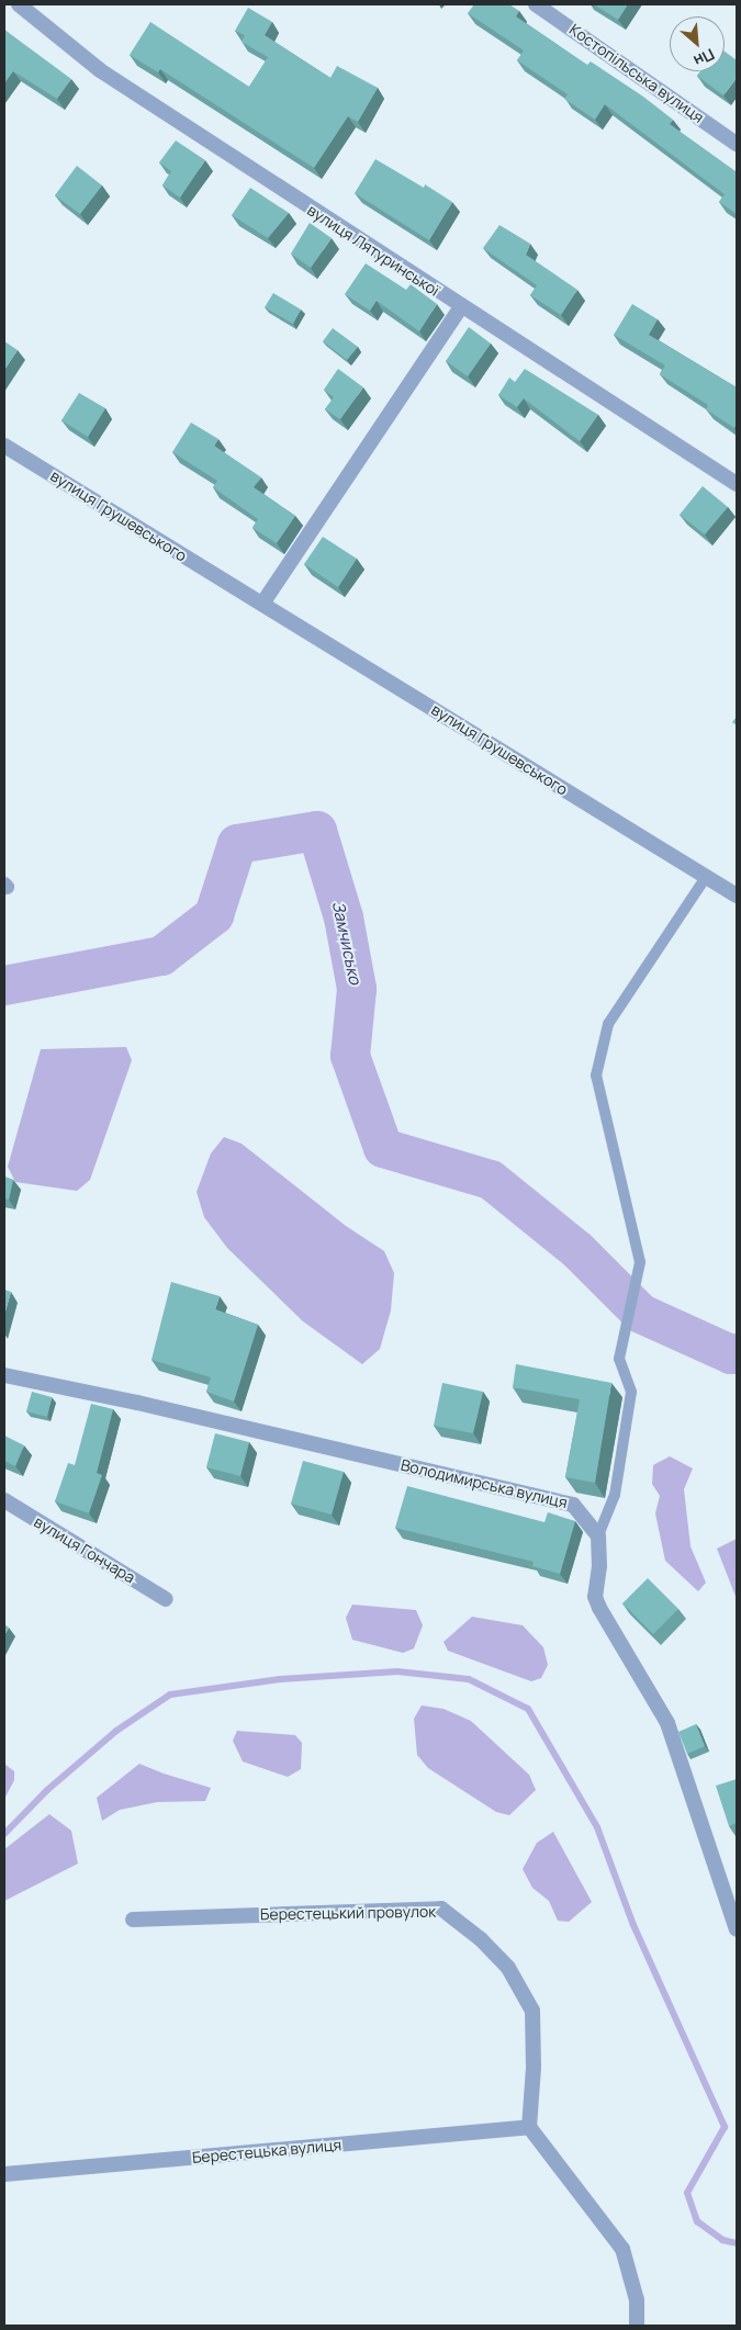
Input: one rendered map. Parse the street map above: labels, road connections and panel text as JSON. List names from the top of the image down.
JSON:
{
  "streets": {
    "street": [
      "Костопільська вулиця",
      "вулиця Лятуринської",
      "вулиця Грушевського",
      "Володимирська вулиця",
      "вулиця Гончара",
      "Берестецький провулок",
      "Берестецька вулиця"
    ]
  },
  "crossings": [
    ["Берестецький провулок", "Берестецька вулиця"]
  ],
  "water": ["Замчисько"],
  "north": "bottom right"
}
